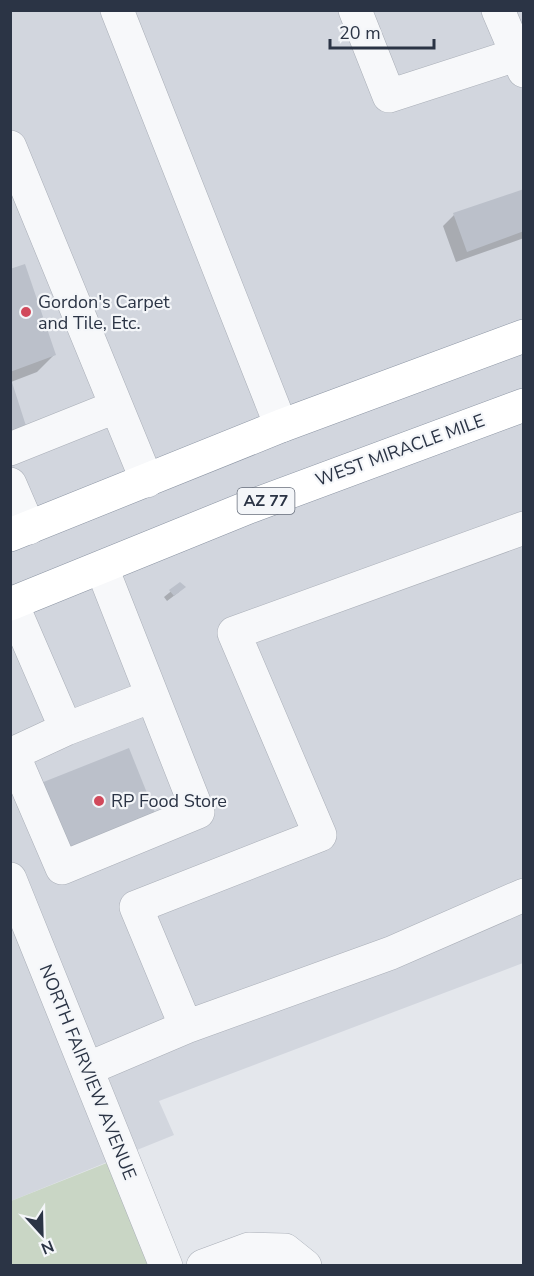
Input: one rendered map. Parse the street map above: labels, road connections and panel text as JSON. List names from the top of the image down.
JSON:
{
  "streets": {
    "highway": ["WEST MIRACLE MILE", "AZ 77"],
    "street": ["NORTH FAIRVIEW AVENUE"]
  },
  "places": ["Gordon's Carpet and Tile, Etc.", "RP Food Store"],
  "scale_bar": "20 m",
  "north": "bottom"
}
